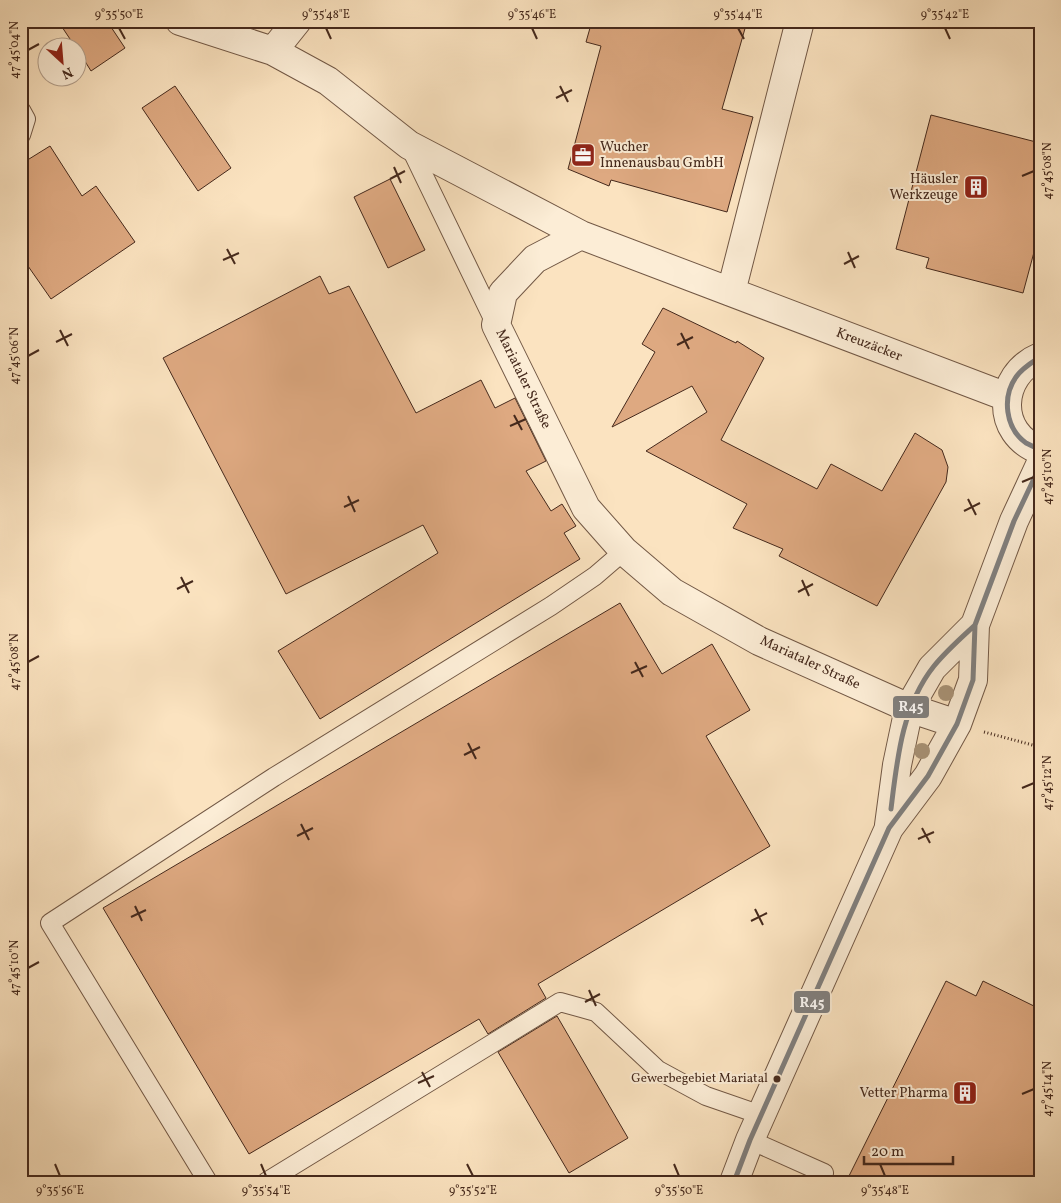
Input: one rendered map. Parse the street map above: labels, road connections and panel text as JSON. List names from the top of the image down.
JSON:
{
  "streets": {
    "street": ["Kreuzäcker", "Mariataler Straße"]
  },
  "crossings": [
    ["Kreuzäcker", "Mariataler Straße"]
  ],
  "places": {
    "office": ["Wucher Innenausbau GmbH"],
    "building": ["Häusler Werkzeuge", "Vetter Pharma"],
    "other": ["Gewerbegebiet Mariatal"]
  },
  "lines": ["transit line R45"],
  "scale_bar": "20 m",
  "north": "bottom right",
  "coordinates": [
    "9°35'50\"E",
    "9°35'48\"E",
    "9°35'46\"E",
    "9°35'44\"E",
    "9°35'42\"E",
    "47°45'04\"N",
    "47°45'08\"N",
    "47°45'06\"N",
    "47°45'10\"N",
    "47°45'12\"N",
    "47°45'14\"N",
    "9°35'56\"E",
    "9°35'54\"E",
    "9°35'52\"E"
  ]
}
